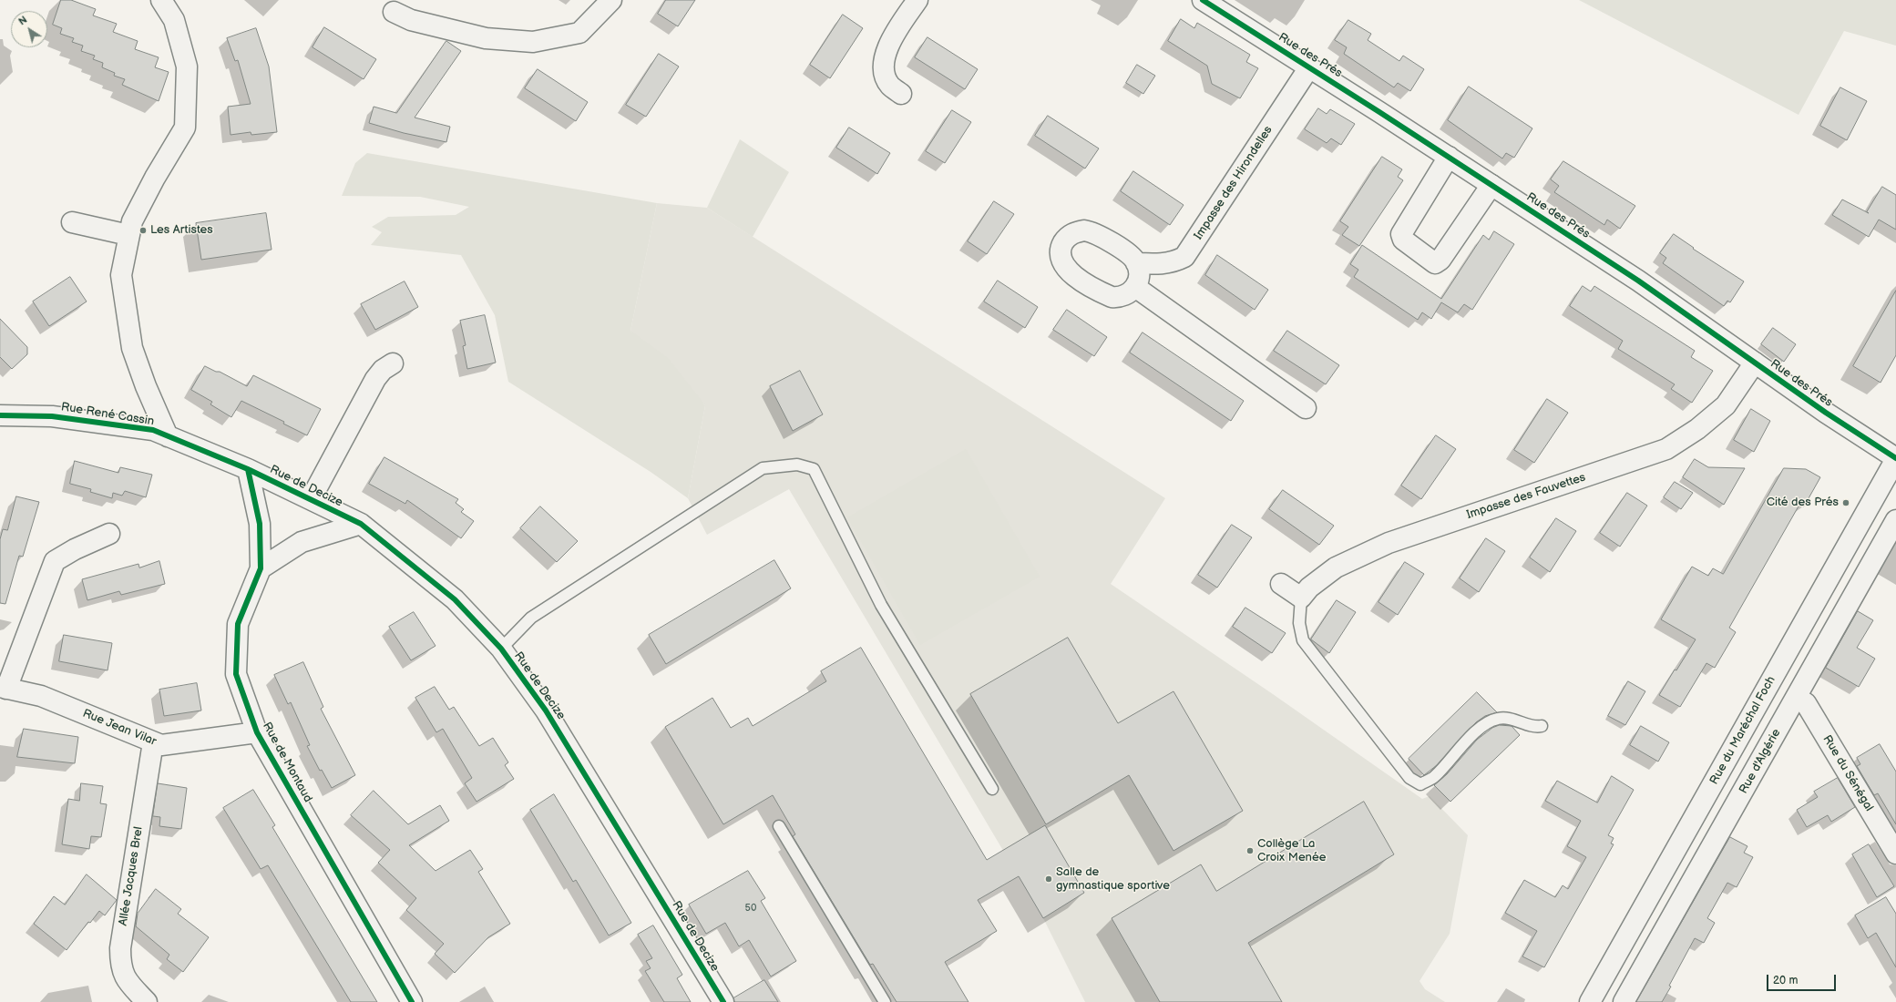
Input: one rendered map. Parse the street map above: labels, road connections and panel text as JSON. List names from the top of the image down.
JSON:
{
  "streets": {
    "street": [
      "Rue des Prés",
      "Impasse des Hirondelles",
      "Rue René Cassin",
      "Rue de Decize",
      "Impasse des Fauvettes",
      "Rue Jean Vilar",
      "Rue du Maréchal Foch",
      "Rue d'Algérie",
      "Rue de Montaud",
      "Rue du Sénégal",
      "Allée Jacques Brel"
    ]
  },
  "crossings": [
    ["Rue des Prés", "Impasse des Hirondelles"],
    ["Rue des Prés", "Impasse des Fauvettes"],
    ["Rue des Prés", "Rue du Maréchal Foch"],
    ["Rue René Cassin", "Rue de Decize"],
    ["Rue René Cassin", "Rue de Montaud"],
    ["Rue de Decize", "Rue de Montaud"],
    ["Rue Jean Vilar", "Rue de Montaud"],
    ["Rue Jean Vilar", "Allée Jacques Brel"],
    ["Rue d'Algérie", "Rue du Sénégal"]
  ],
  "places": [
    "Les Artistes",
    "Cité des Prés",
    "Collège La Croix Menée",
    "Salle de gymnastique sportive"
  ],
  "house_numbers": ["50"],
  "scale_bar": "20 m",
  "north": "top left"
}
